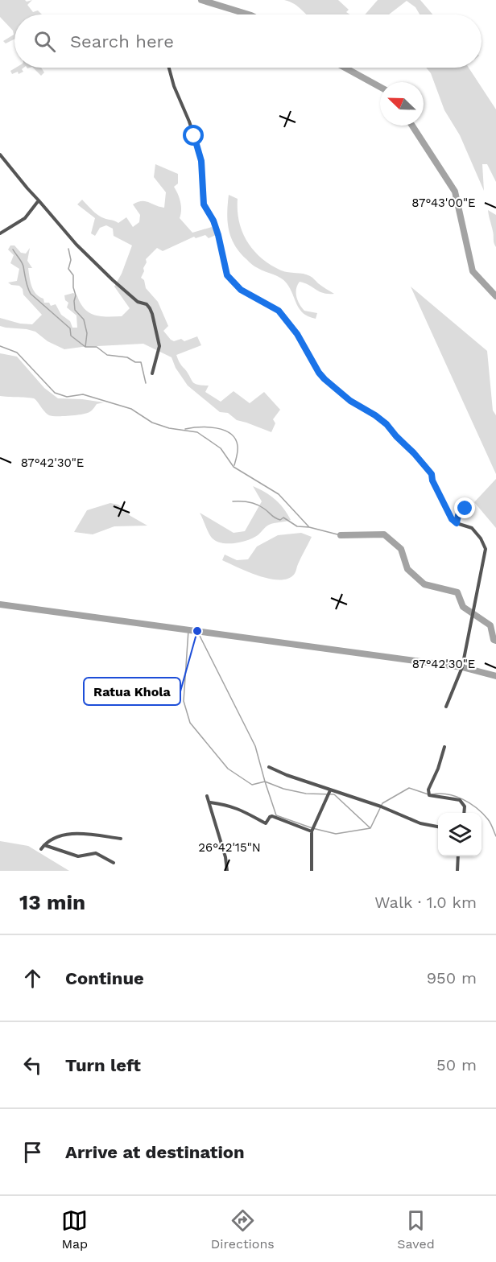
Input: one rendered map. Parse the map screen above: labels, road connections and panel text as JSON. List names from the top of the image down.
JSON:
{
  "places": ["Ratua Khola"],
  "north": "top left",
  "page": {
    "search": "Search here",
    "heading": ["13 min", "Walk · 1.0 km"],
    "list": [
      ["Continue", "950 m"],
      ["Turn left", "50 m"],
      "Arrive at destination"
    ],
    "nav": ["Map", "Directions", "Saved"]
  },
  "coordinates": ["87°43'00\"E", "87°42'30\"E", "26°42'15\"N"]
}
